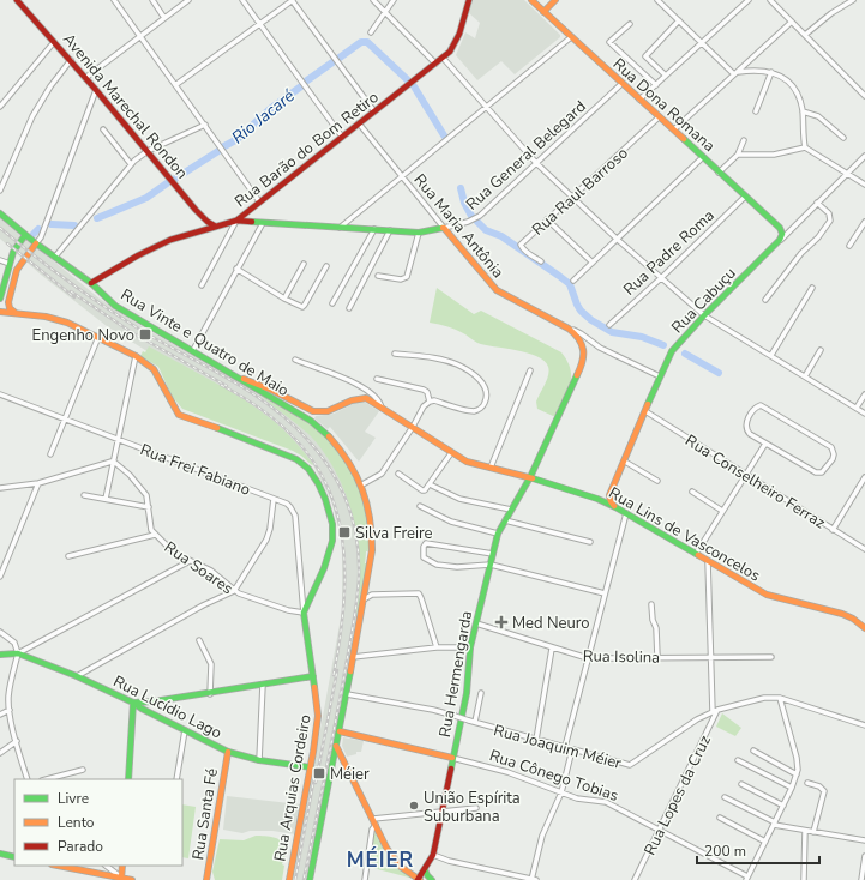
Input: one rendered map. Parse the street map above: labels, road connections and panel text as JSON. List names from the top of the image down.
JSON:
{
  "streets": {
    "main road": [
      "Rua Dona Romana",
      "Avenida Marechal Rondon",
      "Rua Barão do Bom Retiro",
      "Rua General Belegard",
      "Rua Maria Antônia",
      "Rua Cabuçu",
      "Rua Vinte e Quatro de Maio",
      "Rua Lins de Vasconcelos",
      "Rua Hermengarda",
      "Rua Lucídio Lago",
      "Rua Cônego Tobias",
      "Rua Arquias Cordeiro",
      "Rua Santa Fé"
    ],
    "street": [
      "Rua Raul Barroso",
      "Rua Padre Roma",
      "Rua Frei Fabiano",
      "Rua Conselheiro Ferraz",
      "Rua Soares",
      "Rua Isolina",
      "Rua Joaquim Méier",
      "Rua Lopes da Cruz"
    ]
  },
  "crossings": [
    ["Rua Dona Romana", "Rua General Belegard"],
    ["Rua Dona Romana", "Rua Raul Barroso"],
    ["Rua Dona Romana", "Rua Padre Roma"],
    ["Avenida Marechal Rondon", "Rua Barão do Bom Retiro"],
    ["Rua Barão do Bom Retiro", "Rua General Belegard"],
    ["Rua Barão do Bom Retiro", "Rua Maria Antônia"],
    ["Rua Barão do Bom Retiro", "Rua Vinte e Quatro de Maio"],
    ["Rua General Belegard", "Rua Maria Antônia"],
    ["Rua Maria Antônia", "Rua Cabuçu"],
    ["Rua Cabuçu", "Rua Conselheiro Ferraz"],
    ["Rua Vinte e Quatro de Maio", "Rua Lins de Vasconcelos"],
    ["Rua Vinte e Quatro de Maio", "Rua Joaquim Méier"],
    ["Rua Vinte e Quatro de Maio", "Rua Cônego Tobias"],
    ["Rua Frei Fabiano", "Rua Soares"],
    ["Rua Frei Fabiano", "Rua Arquias Cordeiro"],
    ["Rua Lins de Vasconcelos", "Rua Hermengarda"],
    ["Rua Soares", "Rua Arquias Cordeiro"],
    ["Rua Isolina", "Rua Hermengarda"],
    ["Rua Hermengarda", "Rua Cônego Tobias"],
    ["Rua Lucídio Lago", "Rua Arquias Cordeiro"],
    ["Rua Lucídio Lago", "Rua Santa Fé"],
    ["Rua Joaquim Méier", "Rua Lopes da Cruz"],
    ["Rua Cônego Tobias", "Rua Lopes da Cruz"]
  ],
  "districts": ["MÉIER"],
  "water": ["Rio Jacaré"],
  "places": {
    "transit": ["Engenho Novo", "Silva Freire", "Méier"],
    "health": ["Med Neuro"],
    "other": ["União Espírita Suburbana"]
  },
  "legend": ["Livre", "Lento", "Parado"],
  "scale_bar": "200 m"
}
